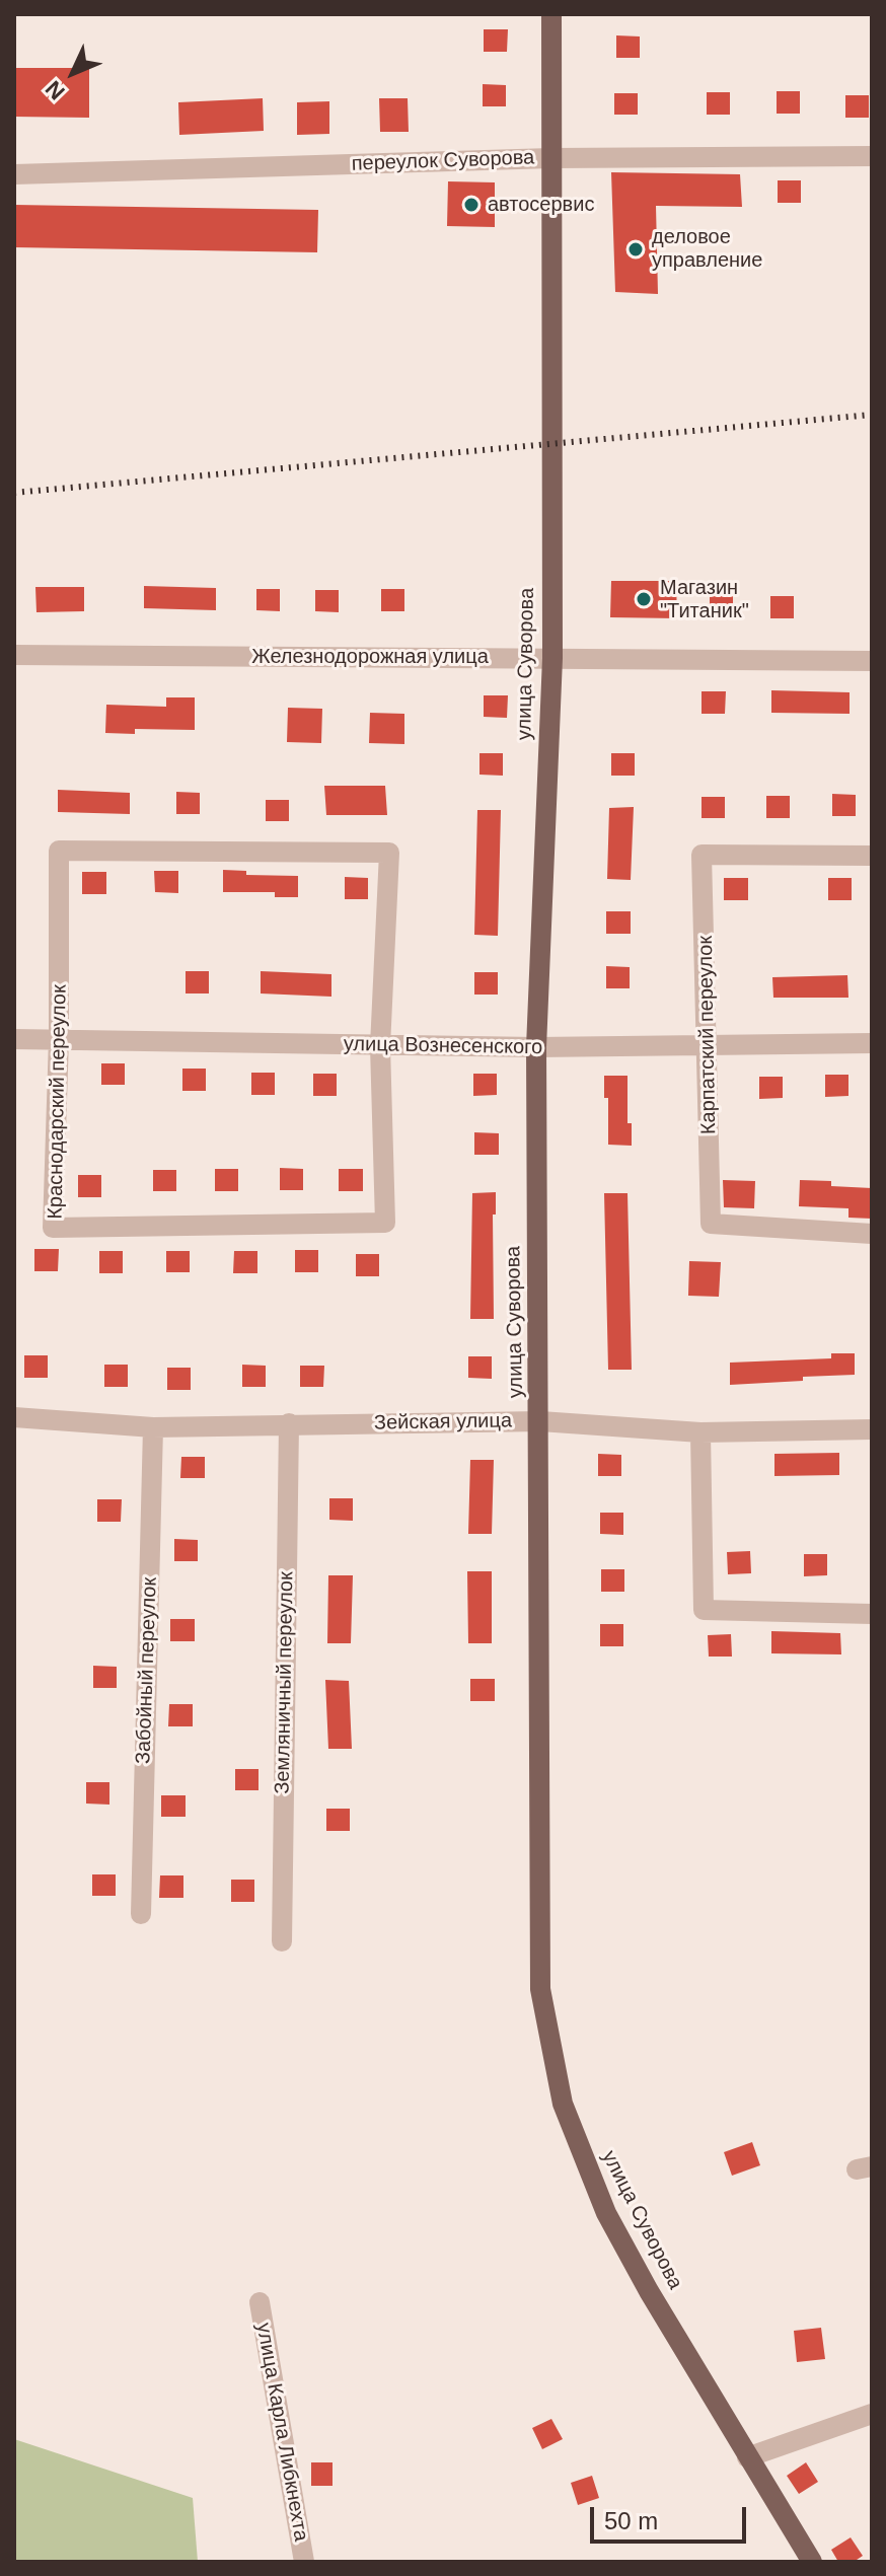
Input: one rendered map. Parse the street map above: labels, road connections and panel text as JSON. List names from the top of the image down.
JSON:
{
  "streets": {
    "main road": ["улица Суворова"],
    "street": [
      "переулок Суворова",
      "Железнодорожная улица",
      "Карпатский переулок",
      "улица Вознесенского",
      "Краснодарский переулок",
      "Зейская улица",
      "Забойный переулок",
      "Земляничный переулок",
      "улица Карла Либкнехта"
    ]
  },
  "crossings": [
    ["переулок Суворова", "улица Суворова"],
    ["Железнодорожная улица", "улица Суворова"],
    ["улица Суворова", "улица Вознесенского"],
    ["улица Суворова", "Зейская улица"],
    ["Карпатский переулок", "улица Вознесенского"],
    ["улица Вознесенского", "Краснодарский переулок"],
    ["Зейская улица", "Забойный переулок"],
    ["Зейская улица", "Земляничный переулок"]
  ],
  "places": ["автосервис", "деловое управление", "Магазин \"Титаник\""],
  "scale_bar": "50 m",
  "north": "bottom left"
}
